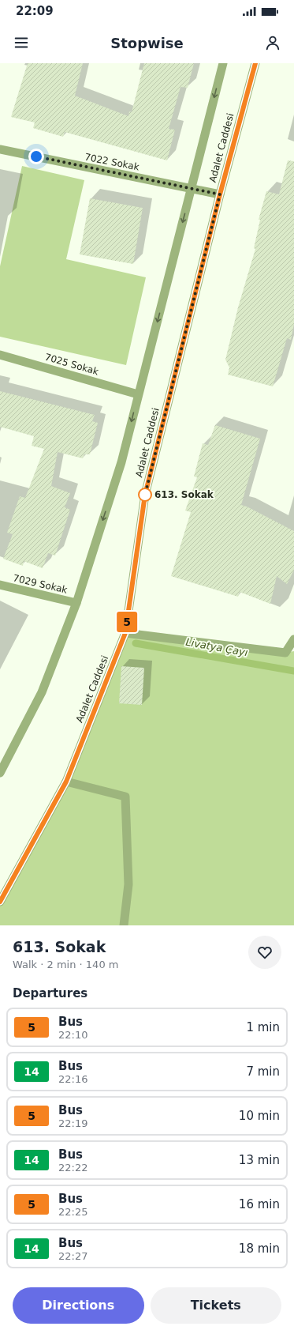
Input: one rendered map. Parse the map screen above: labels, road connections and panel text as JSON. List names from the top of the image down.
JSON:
{
  "streets": {
    "street": [
      "Adalet Caddesi",
      "7022 Sokak",
      "7025 Sokak",
      "7029 Sokak"
    ]
  },
  "crossings": [
    ["Adalet Caddesi", "7022 Sokak"],
    ["Adalet Caddesi", "7025 Sokak"],
    ["Adalet Caddesi", "7029 Sokak"]
  ],
  "water": ["Livatya Çayı"],
  "places": ["613. Sokak"],
  "lines": ["bus line 5"],
  "page": {
    "status": "22:09",
    "header": "Stopwise",
    "on_map": "5",
    "heading": [
      ["613. Sokak", "Walk · 2 min · 140 m"],
      "Departures"
    ],
    "list": [
      {
        "mark": "5",
        "name": "Bus",
        "note": "22:10",
        "value": "1 min"
      },
      {
        "mark": "14",
        "name": "Bus",
        "note": "22:16",
        "value": "7 min"
      },
      {
        "mark": "5",
        "name": "Bus",
        "note": "22:19",
        "value": "10 min"
      },
      {
        "mark": "14",
        "name": "Bus",
        "note": "22:22",
        "value": "13 min"
      },
      {
        "mark": "5",
        "name": "Bus",
        "note": "22:25",
        "value": "16 min"
      },
      {
        "mark": "14",
        "name": "Bus",
        "note": "22:27",
        "value": "18 min"
      }
    ],
    "buttons": ["Directions", "Tickets"]
  }
}
